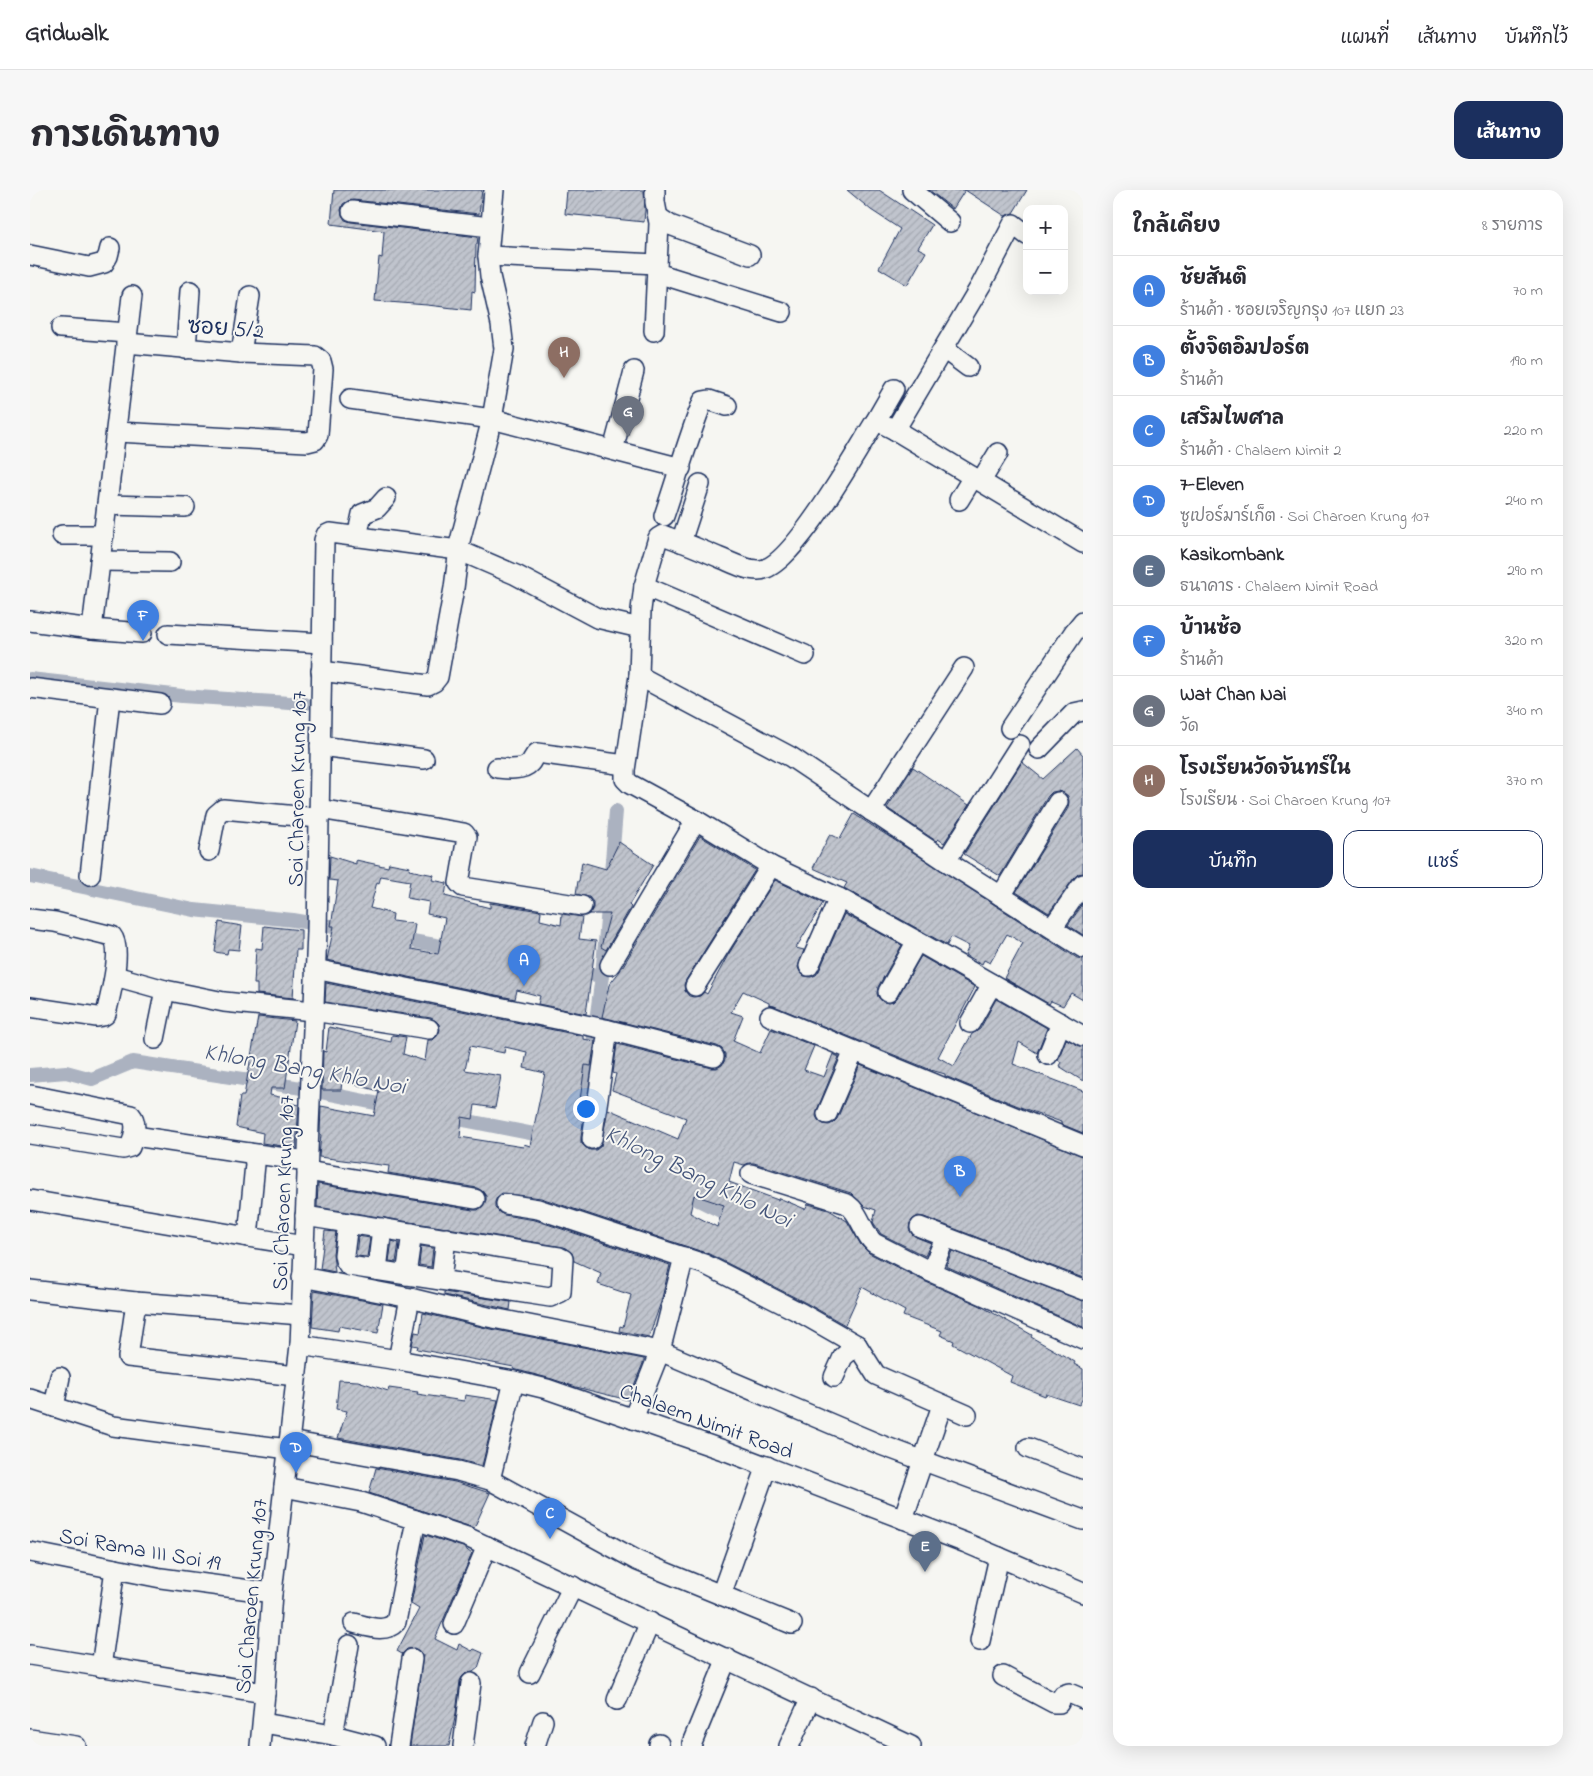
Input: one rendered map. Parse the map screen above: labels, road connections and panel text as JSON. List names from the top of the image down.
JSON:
{
  "streets": {
    "street": [
      "ซอย 5/2",
      "Soi Charoen Krung 107",
      "Chalaem Nimit Road",
      "Soi Rama III Soi 19"
    ]
  },
  "crossings": [
    ["Soi Charoen Krung 107", "Chalaem Nimit Road"],
    ["Soi Charoen Krung 107", "Soi Rama III Soi 19"]
  ],
  "water": ["Khlong Bang Khlo Noi"],
  "page": {
    "header": "Gridwalk",
    "nav": ["แผนที่", "เส้นทาง", "บันทึกไว้"],
    "title": "การเดินทาง",
    "buttons": [
      "เส้นทาง",
      ["บันทึก", "แชร์"]
    ],
    "heading": ["ใกล้เคียง", "8 รายการ"],
    "map_buttons": ["+", "−"],
    "list": [
      {
        "mark": "A",
        "name": "ชัยสันติ",
        "note": "ร้านค้า · ซอยเจริญกรุง 107 แยก 23",
        "value": "70 m"
      },
      {
        "mark": "B",
        "name": "ตั้งจิตอิมปอร์ต",
        "note": "ร้านค้า",
        "value": "190 m"
      },
      {
        "mark": "C",
        "name": "เสริมไพศาล",
        "note": "ร้านค้า · Chalaem Nimit 2",
        "value": "220 m"
      },
      {
        "mark": "D",
        "name": "7-Eleven",
        "note": "ซูเปอร์มาร์เก็ต · Soi Charoen Krung 107",
        "value": "240 m"
      },
      {
        "mark": "E",
        "name": "Kasikornbank",
        "note": "ธนาคาร · Chalaem Nimit Road",
        "value": "290 m"
      },
      {
        "mark": "F",
        "name": "บ้านซ้อ",
        "note": "ร้านค้า",
        "value": "320 m"
      },
      {
        "mark": "G",
        "name": "Wat Chan Nai",
        "note": "วัด",
        "value": "340 m"
      },
      {
        "mark": "H",
        "name": "โรงเรียนวัดจันทร์ใน",
        "note": "โรงเรียน · Soi Charoen Krung 107",
        "value": "370 m"
      }
    ],
    "pins": [
      "H",
      "G",
      "F",
      "A",
      "B",
      "D",
      "C",
      "E"
    ]
  }
}
